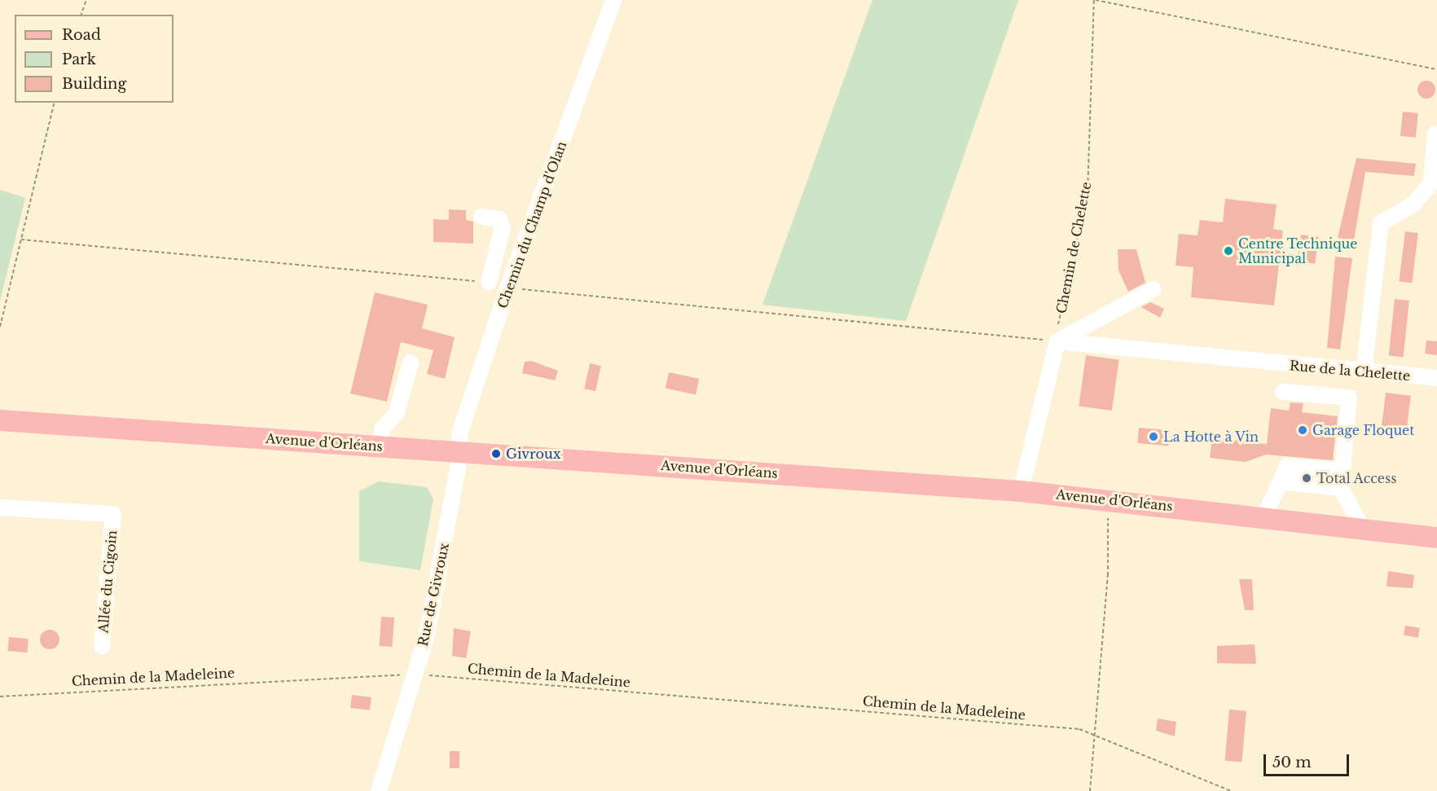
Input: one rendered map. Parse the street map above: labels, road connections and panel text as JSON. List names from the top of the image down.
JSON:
{
  "streets": {
    "main road": ["Avenue d'Orléans"],
    "street": [
      "Chemin du Champ d'Olan",
      "Rue de la Chelette",
      "Allée du Cigoin",
      "Rue de Givroux"
    ],
    "path": ["Chemin de Chelette", "Chemin de la Madeleine"]
  },
  "crossings": [
    ["Chemin du Champ d'Olan", "Avenue d'Orléans"],
    ["Chemin du Champ d'Olan", "Rue de Givroux"],
    ["Chemin de Chelette", "Rue de la Chelette"],
    ["Avenue d'Orléans", "Rue de Givroux"],
    ["Rue de Givroux", "Chemin de la Madeleine"]
  ],
  "places": [
    "Centre Technique Municipal",
    "Garage Floquet",
    "La Hotte à Vin",
    "Givroux",
    "Total Access"
  ],
  "legend": ["Road", "Park", "Building"],
  "scale_bar": "50 m"
}
